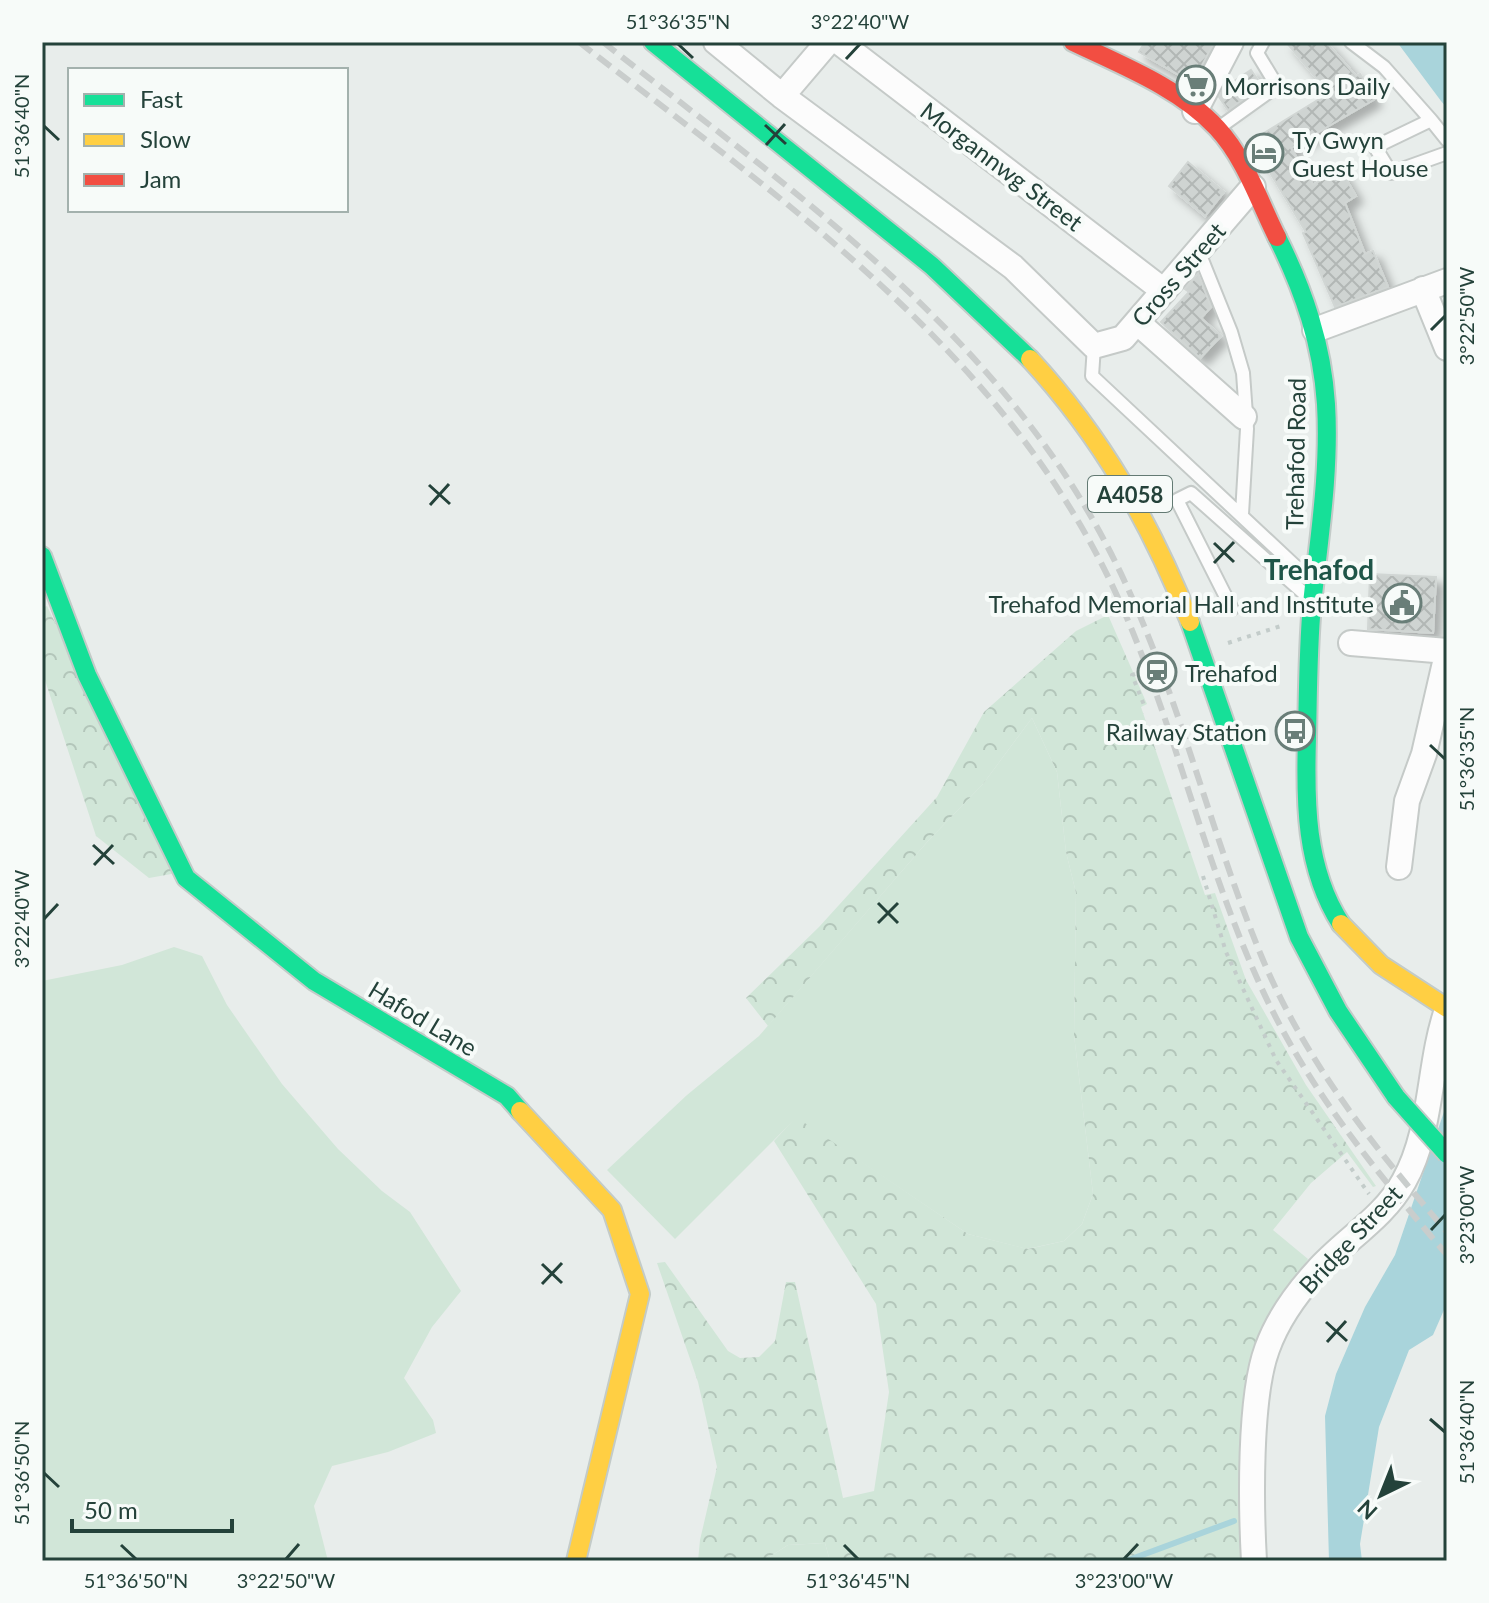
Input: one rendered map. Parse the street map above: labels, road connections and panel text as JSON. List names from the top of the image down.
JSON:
{
  "streets": {
    "street": [
      "Morgannwg Street",
      "Cross Street",
      "Trehafod Road",
      "A4058",
      "Hafod Lane",
      "Bridge Street"
    ]
  },
  "crossings": [
    ["Morgannwg Street", "Cross Street"],
    ["Cross Street", "Trehafod Road"],
    ["Trehafod Road", "Bridge Street"]
  ],
  "districts": ["Trehafod"],
  "places": {
    "supermarket": ["Morrisons Daily"],
    "hotel": ["Ty Gwyn Guest House"],
    "public building": ["Trehafod Memorial Hall and Institute"],
    "station": ["Trehafod"],
    "bus stop": ["Railway Station"]
  },
  "legend": ["Fast", "Slow", "Jam"],
  "scale_bar": "50 m",
  "north": "bottom left",
  "coordinates": [
    "51°36'35\"N",
    "3°22'40\"W",
    "51°36'40\"N",
    "3°22'50\"W",
    "3°23'00\"W",
    "51°36'50\"N",
    "51°36'45\"N"
  ]
}
